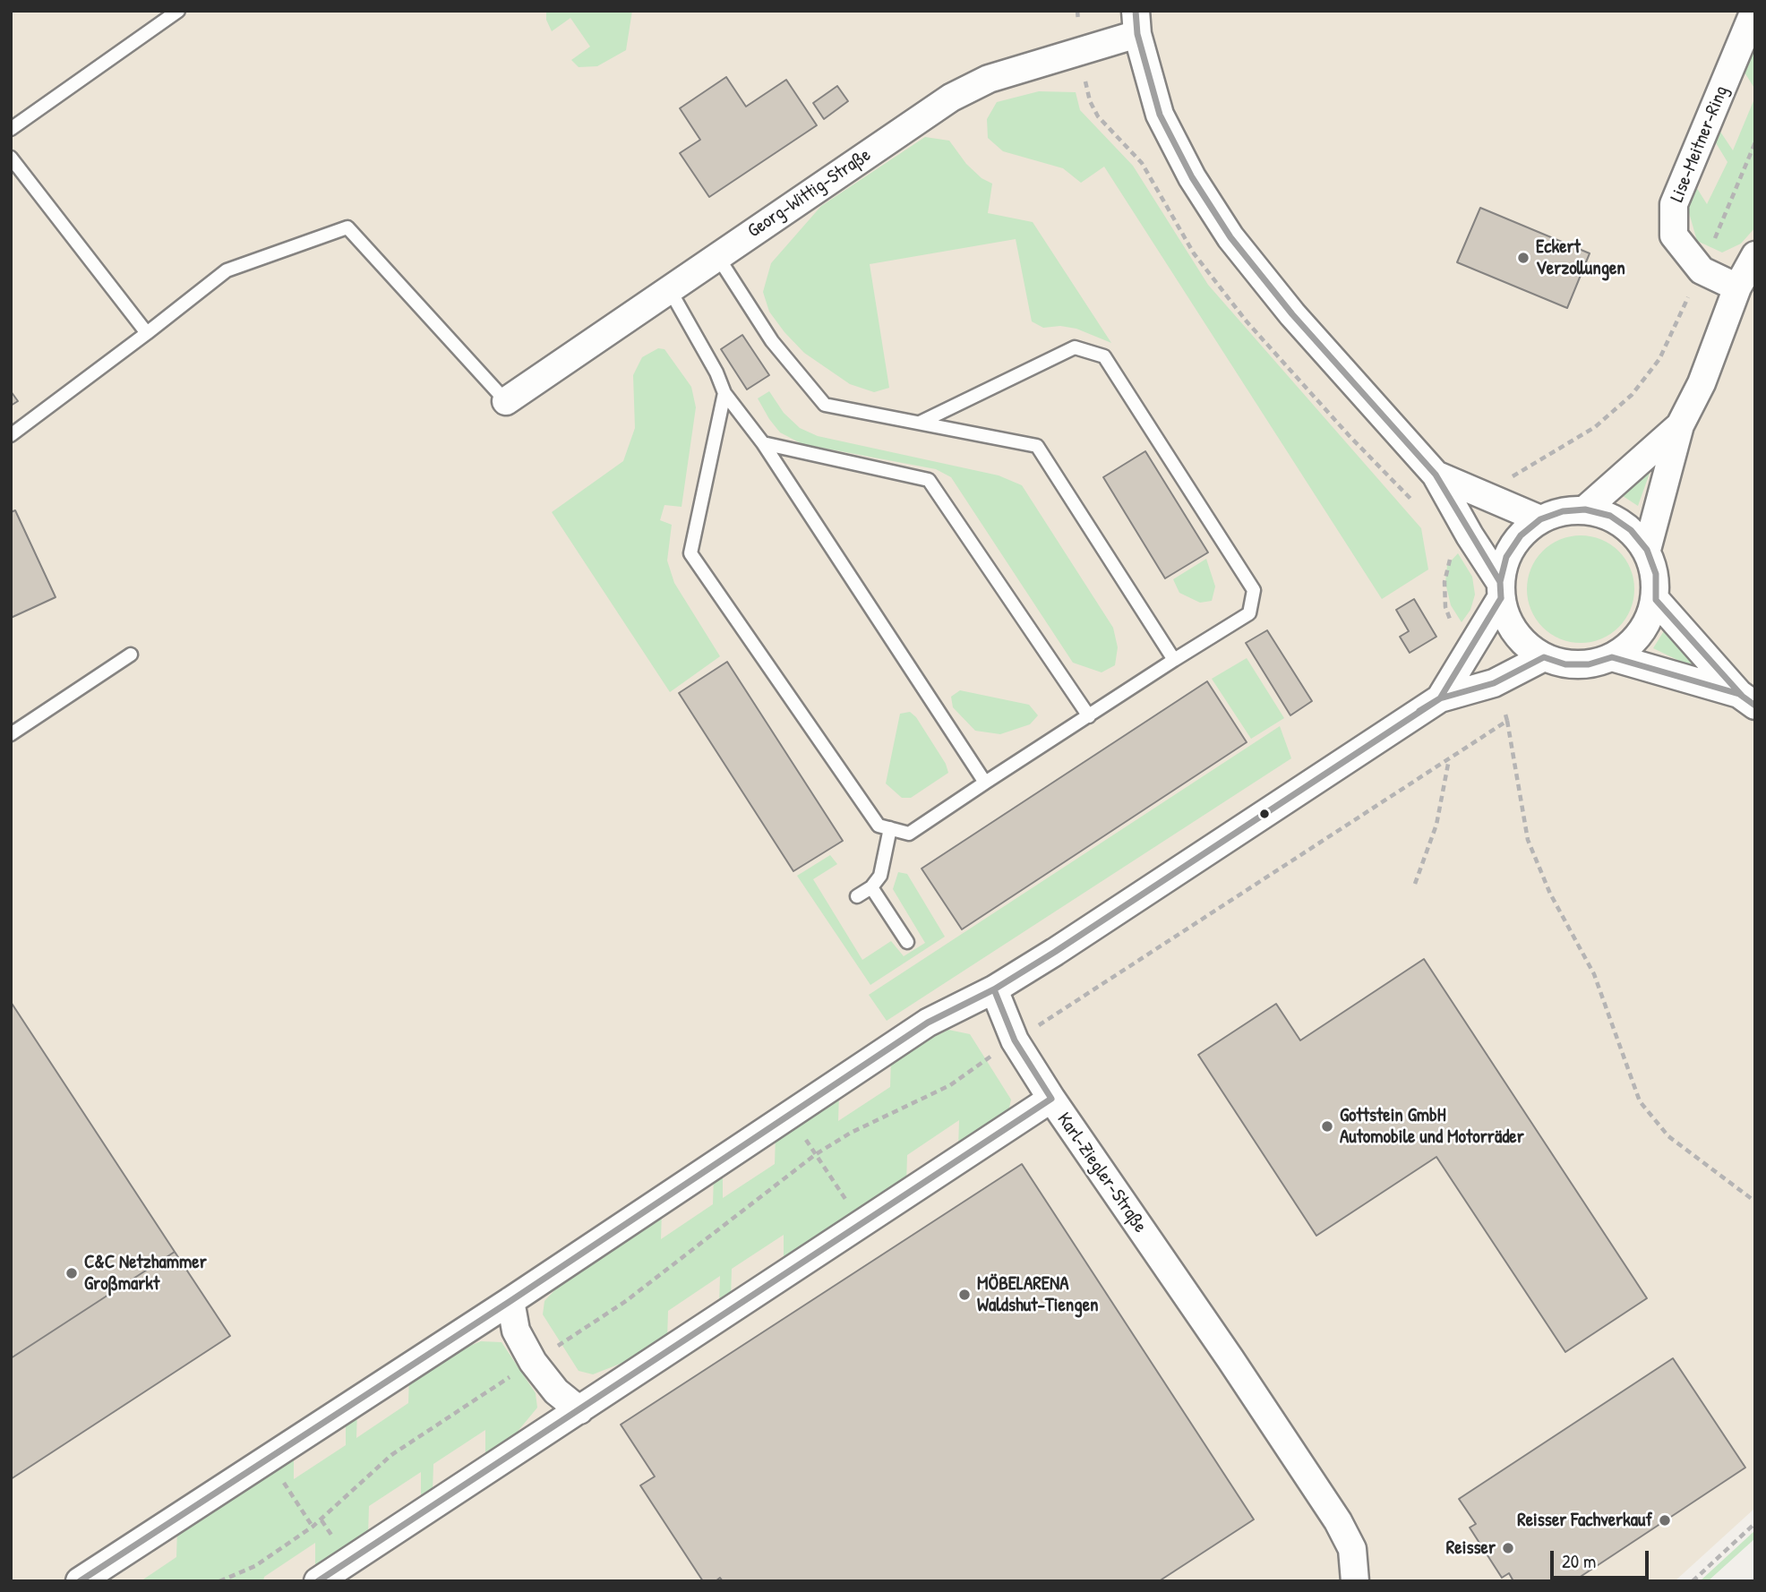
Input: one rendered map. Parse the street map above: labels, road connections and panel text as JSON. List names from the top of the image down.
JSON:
{
  "streets": {
    "street": ["Lise-Meitner-Ring", "Georg-Wittig-Straße", "Karl-Ziegler-Straße"]
  },
  "places": [
    "Eckert Verzollungen",
    "Gottstein GmbH Automobile und Motorräder",
    "C&C Netzhammer Großmarkt",
    "MÖBELARENA Waldshut-Tiengen",
    "Reisser Fachverkauf",
    "Reisser"
  ],
  "scale_bar": "20 m"
}
